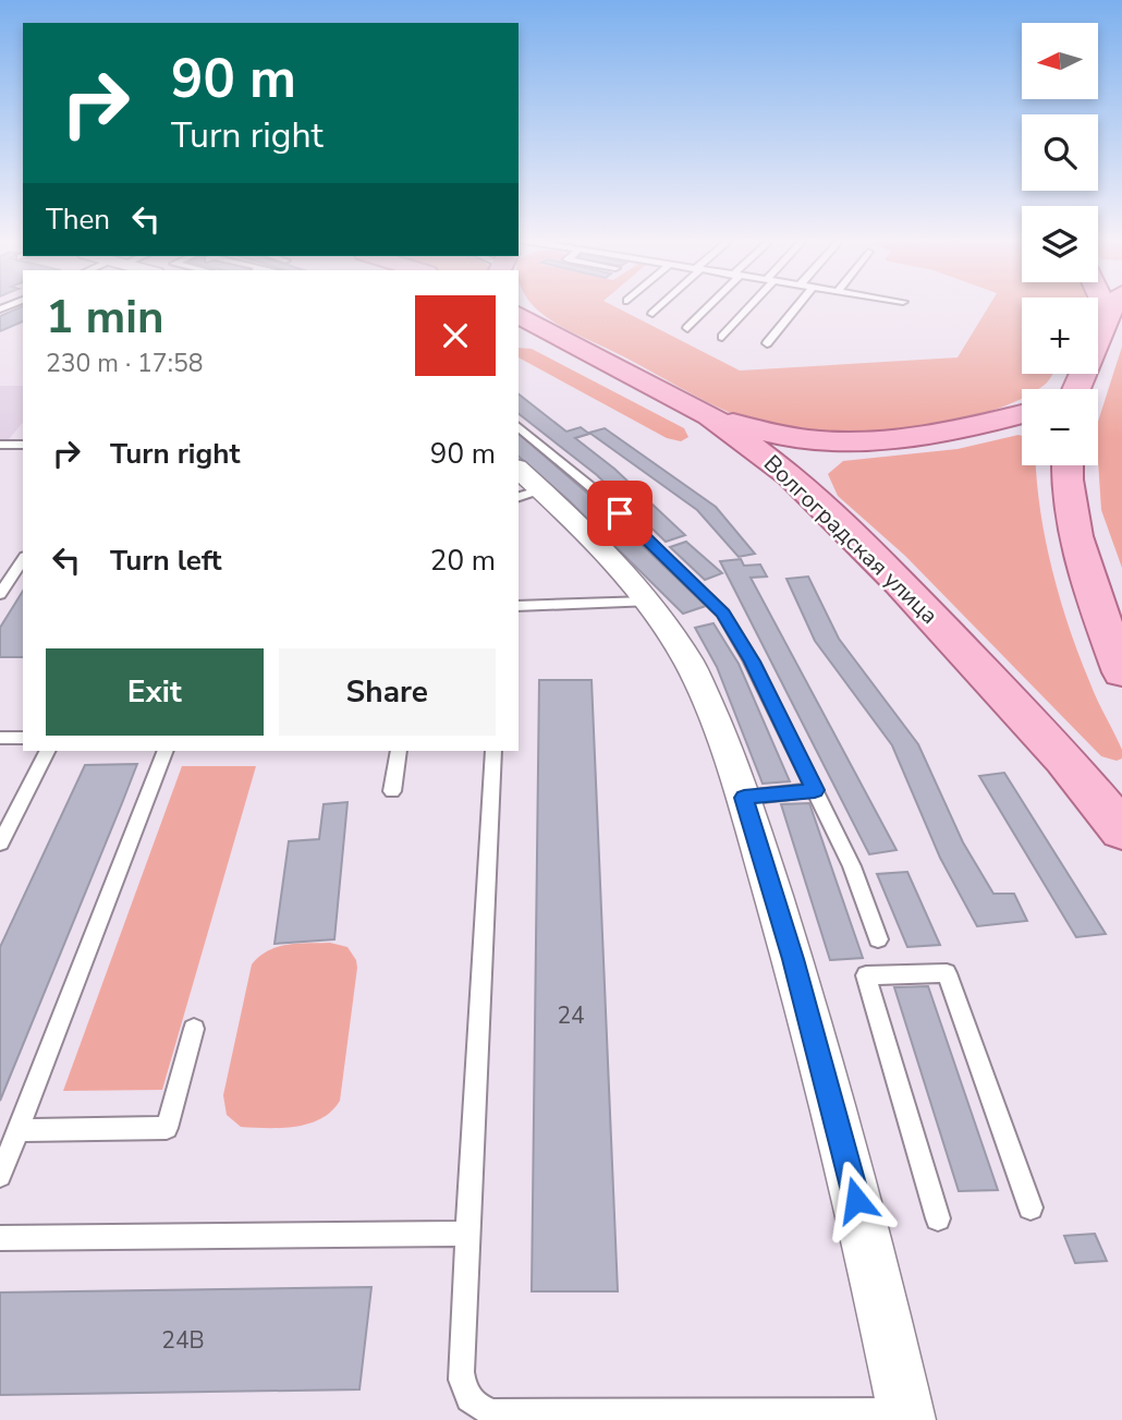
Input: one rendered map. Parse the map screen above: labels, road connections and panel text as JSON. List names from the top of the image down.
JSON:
{
  "streets": {
    "main road": ["Волгоградская улица"]
  },
  "house_numbers": ["24", "24В"],
  "north": "left",
  "page": {
    "map_buttons": ["+", "−"],
    "turn": ["90 m", "Turn right"],
    "then": "Then",
    "heading": ["1 min", "230 m · 17:58"],
    "list": [
      {
        "name": "Turn right",
        "value": "90 m"
      },
      {
        "name": "Turn left",
        "value": "20 m"
      }
    ],
    "buttons": ["Exit", "Share"]
  }
}
